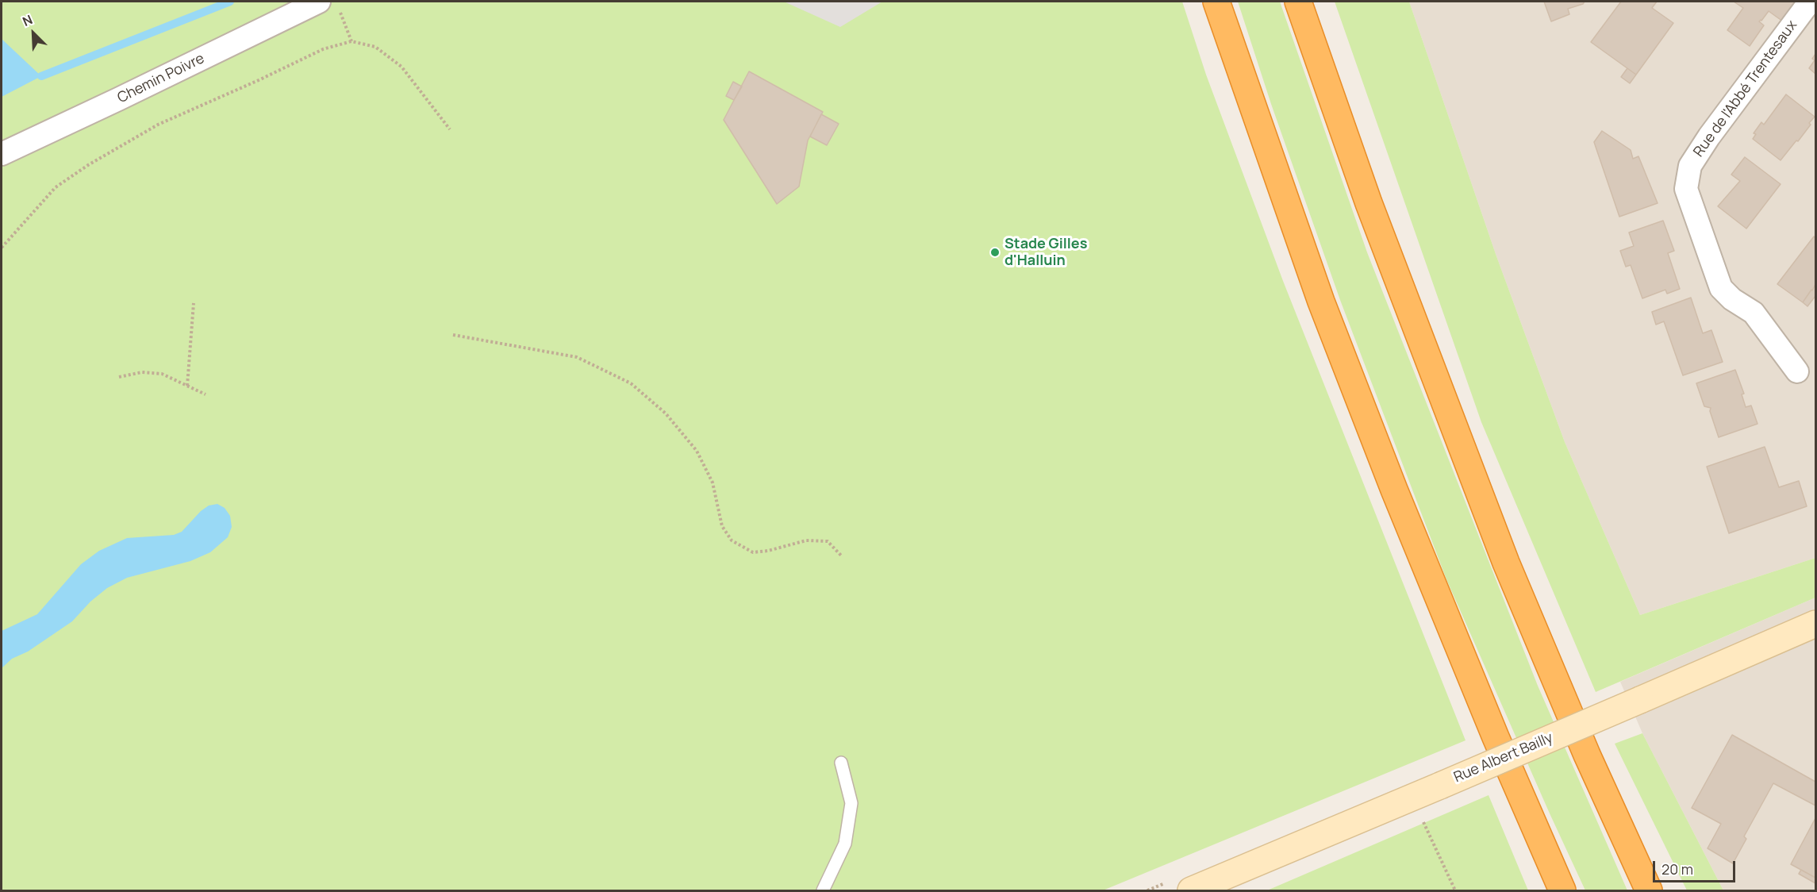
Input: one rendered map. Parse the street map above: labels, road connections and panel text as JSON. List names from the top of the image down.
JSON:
{
  "streets": {
    "main road": ["Rue Albert Bailly"],
    "street": ["Chemin Poivre", "Rue de l'Abbé Trentesaux"]
  },
  "places": ["Stade Gilles d'Halluin"],
  "scale_bar": "20 m",
  "north": "top left"
}
